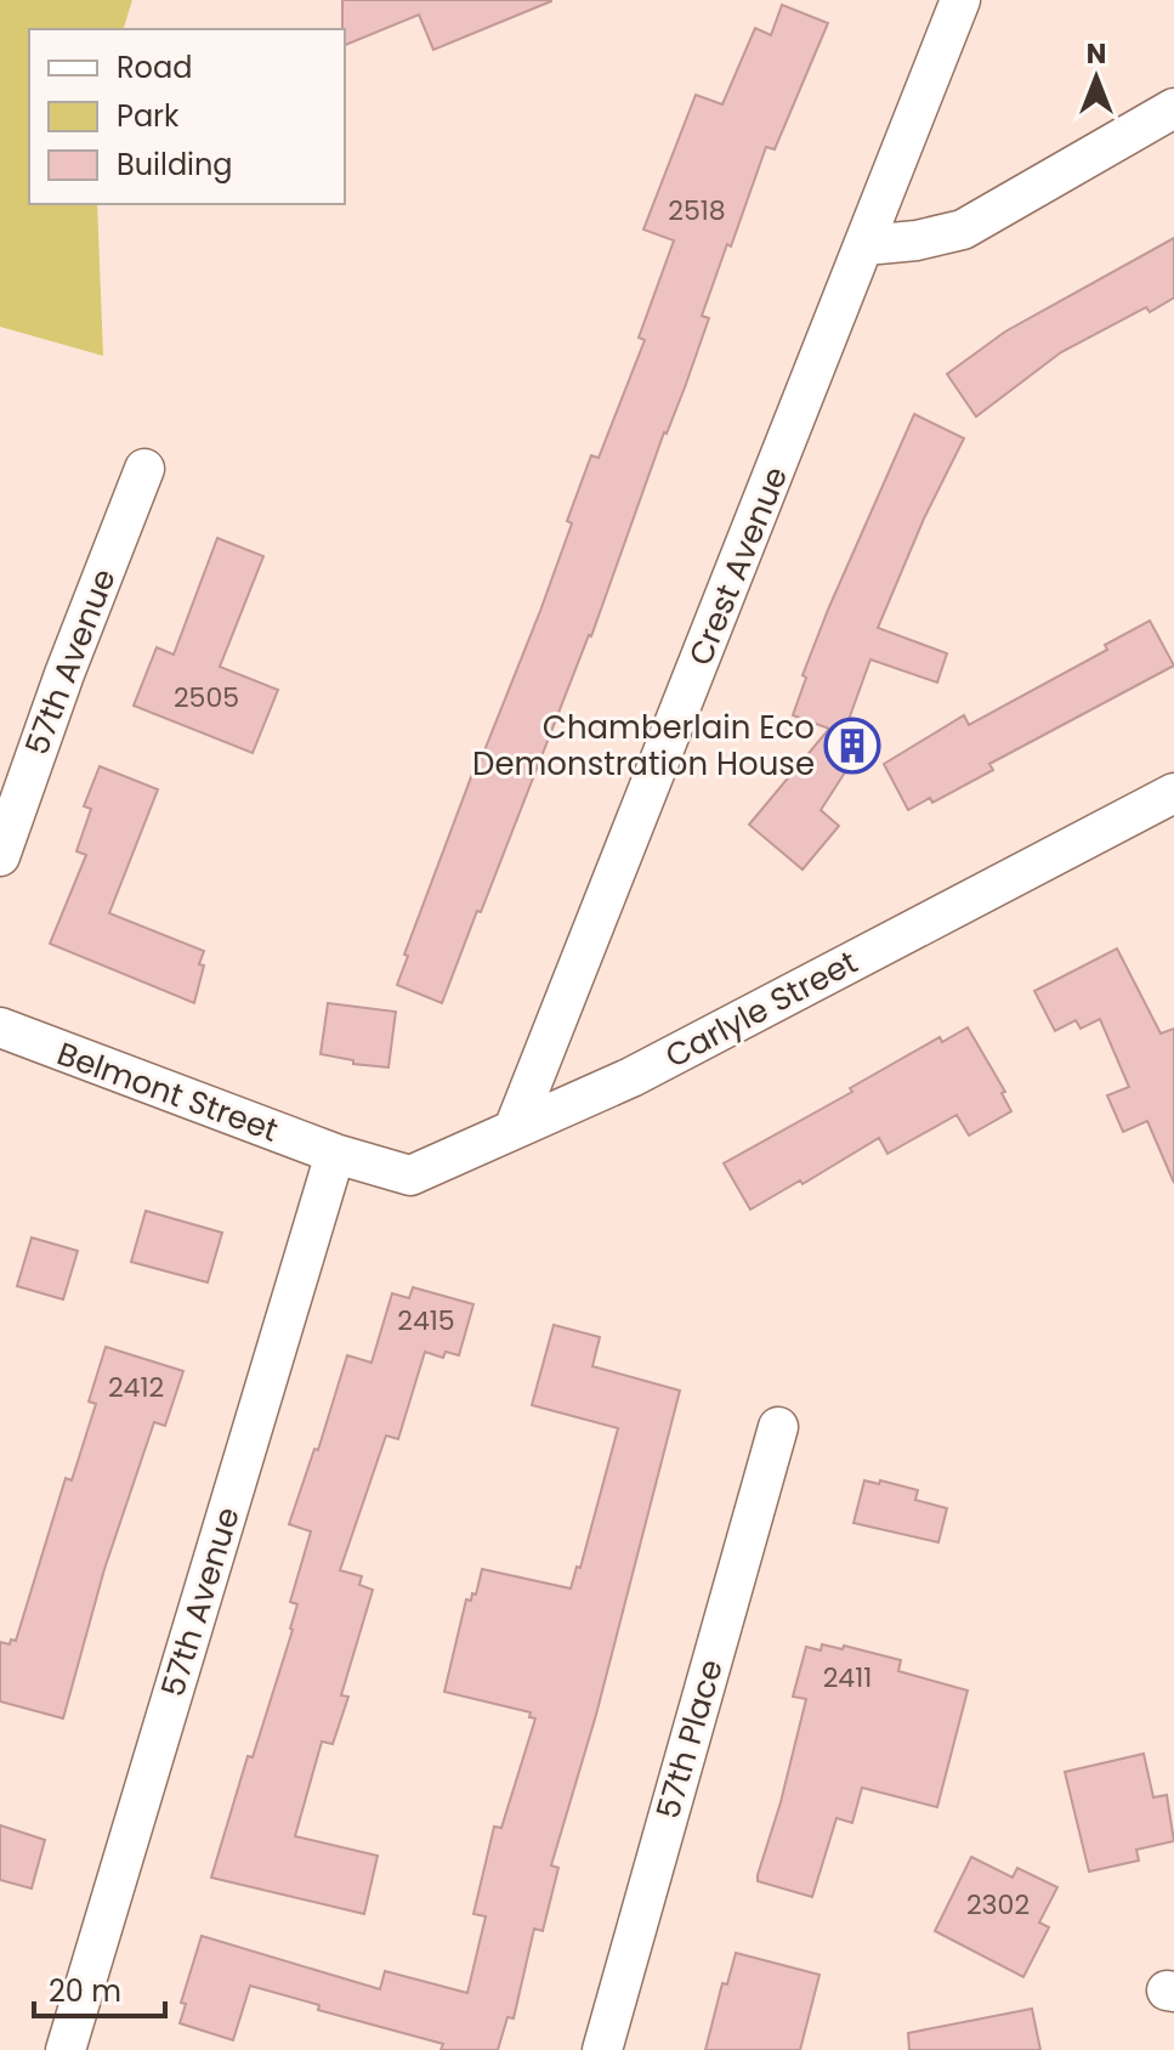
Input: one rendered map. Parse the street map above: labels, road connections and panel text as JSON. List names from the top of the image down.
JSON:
{
  "streets": {
    "street": [
      "Crest Avenue",
      "57th Avenue",
      "Carlyle Street",
      "Belmont Street",
      "57th Place"
    ]
  },
  "crossings": [
    ["Crest Avenue", "Carlyle Street"],
    ["57th Avenue", "Carlyle Street"],
    ["57th Avenue", "Belmont Street"],
    ["Carlyle Street", "Belmont Street"]
  ],
  "places": {
    "building": ["Chamberlain Eco Demonstration House"]
  },
  "house_numbers": [
    "2518",
    "2505",
    "2415",
    "2412",
    "2411",
    "2302"
  ],
  "legend": ["Road", "Park", "Building"],
  "scale_bar": "20 m",
  "north": "top"
}
